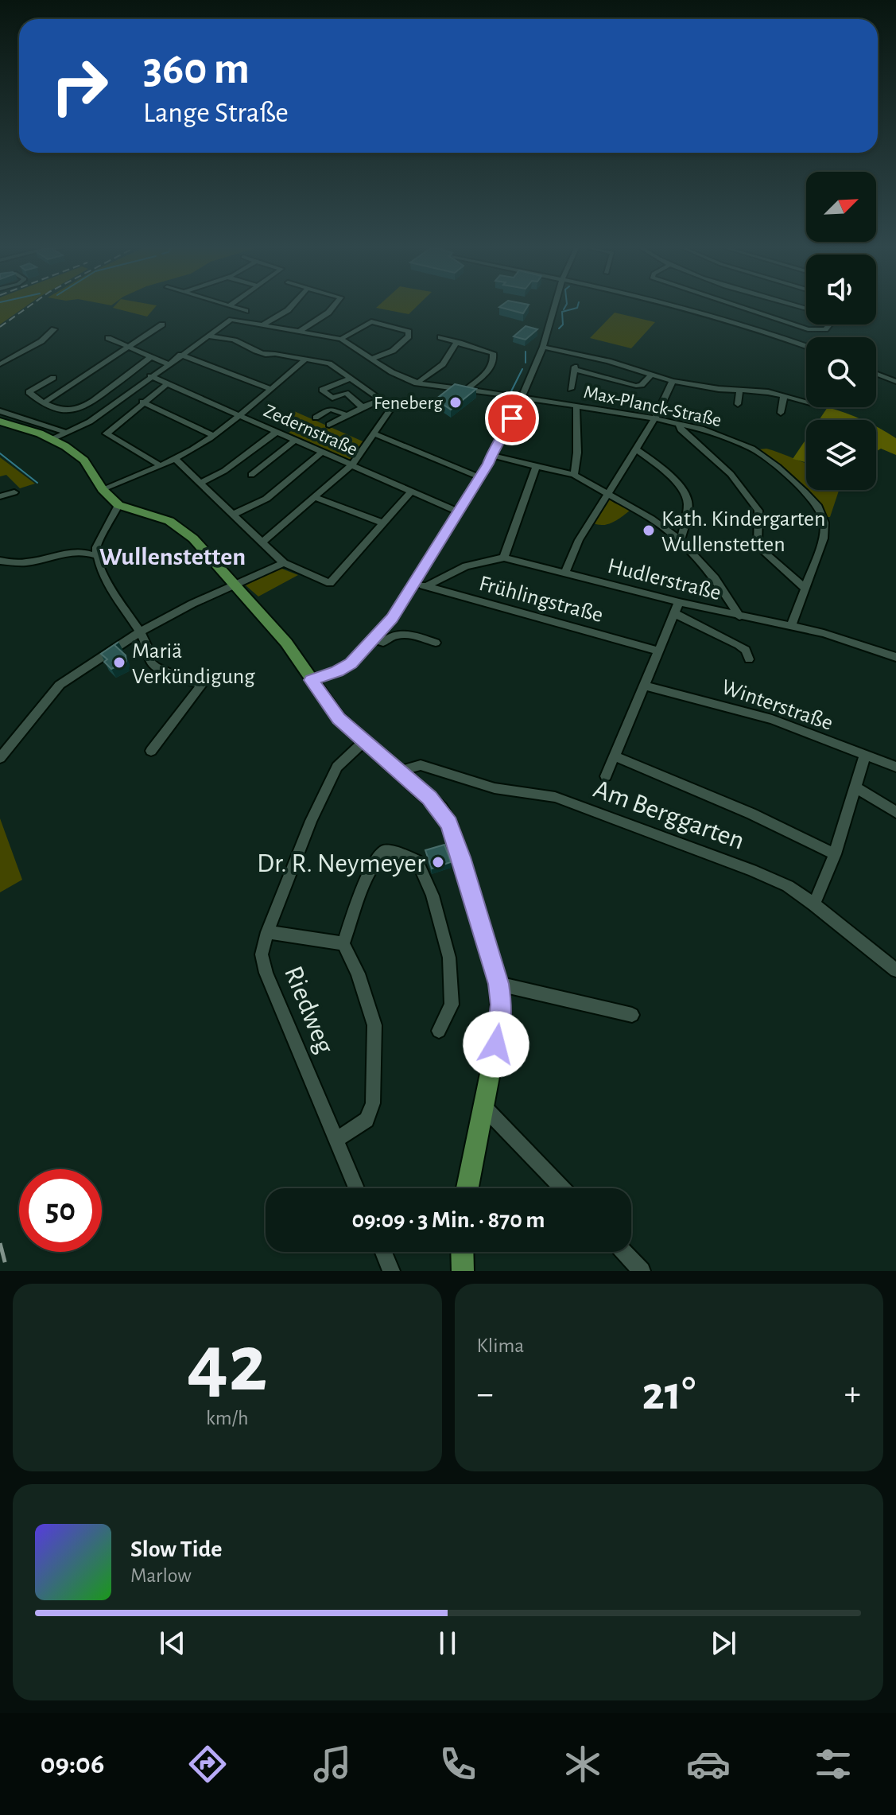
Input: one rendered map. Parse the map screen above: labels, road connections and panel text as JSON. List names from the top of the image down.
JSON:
{
  "streets": {
    "street": [
      "Max-Planck-Straße",
      "Zedernstraße",
      "Hudlerstraße",
      "Frühlingstraße",
      "Winterstraße",
      "Am Berggarten",
      "Riedweg"
    ]
  },
  "crossings": [
    ["Max-Planck-Straße", "Hudlerstraße"],
    ["Hudlerstraße", "Frühlingstraße"]
  ],
  "districts": ["Wullenstetten"],
  "places": [
    "Feneberg",
    "Kath. Kindergarten Wullenstetten",
    "Mariä Verkündigung",
    "Dr. R. Neymeyer"
  ],
  "north": "top right",
  "page": {
    "turn": ["360 m", "Lange Straße"],
    "limit": "50",
    "trip": "09:09 · 3 Min. · 870 m",
    "tile": [
      ["42", "km/h"],
      "Klima"
    ],
    "heat": ["−", "21°", "+"],
    "song": ["Slow Tide", "Marlow"],
    "tabs": "09:06"
  }
}
